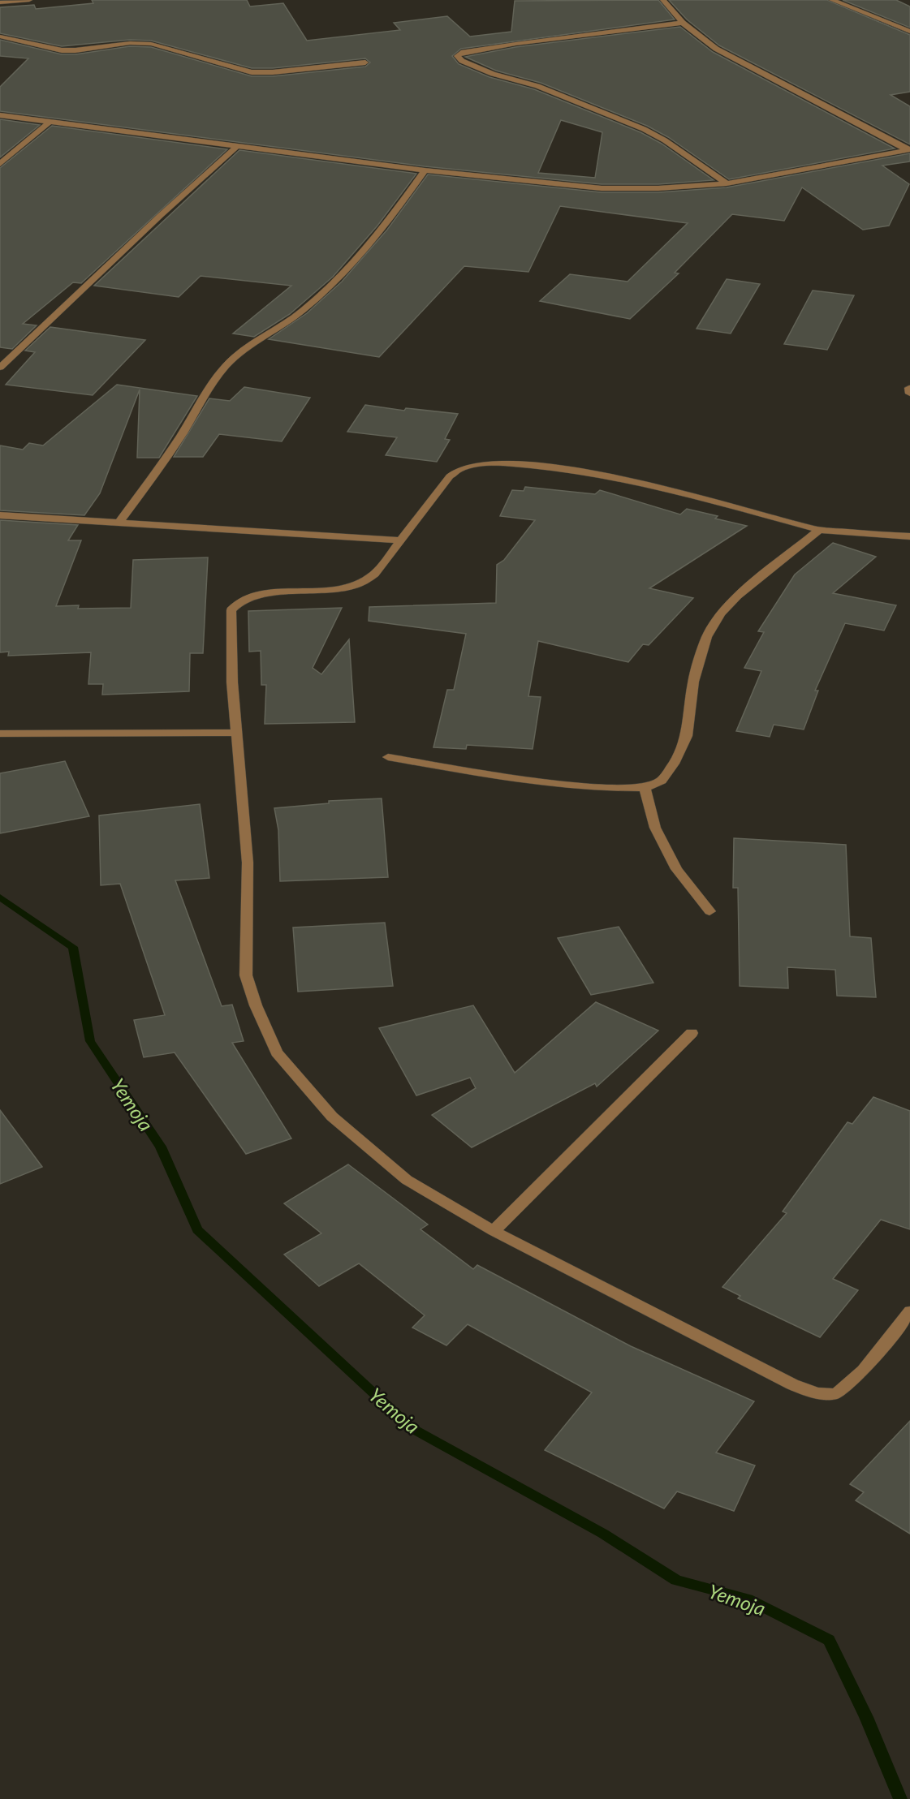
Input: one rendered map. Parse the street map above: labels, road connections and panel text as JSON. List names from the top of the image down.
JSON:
{
  "water": ["Yemoja"]
}
